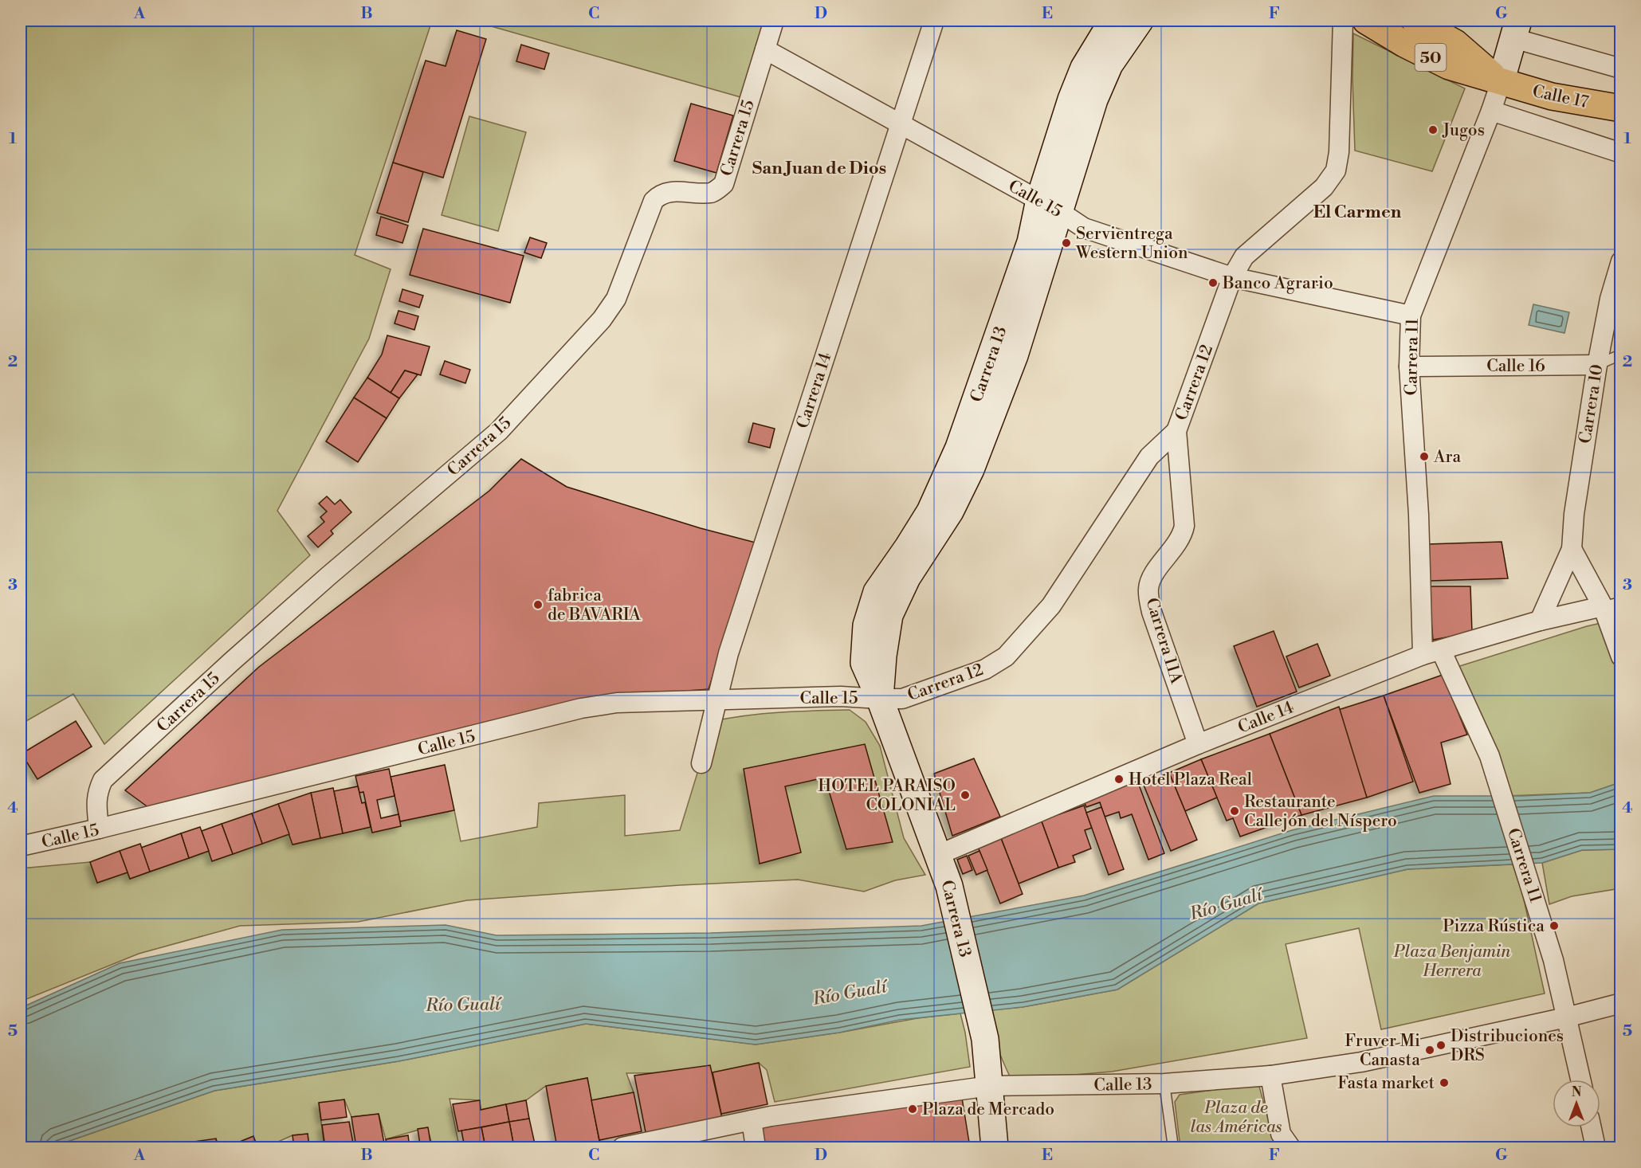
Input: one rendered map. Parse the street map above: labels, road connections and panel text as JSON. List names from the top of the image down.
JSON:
{
  "streets": {
    "highway": ["50", "Calle 17"],
    "street": [
      "Carrera 15",
      "Calle 15",
      "Carrera 11",
      "Carrera 13",
      "Calle 16",
      "Carrera 12",
      "Carrera 14",
      "Carrera 10",
      "Carrera 11A",
      "Calle 14",
      "Calle 13"
    ]
  },
  "crossings": [
    ["Calle 17", "Carrera 11"],
    ["Carrera 15", "Calle 15"],
    ["Calle 15", "Carrera 11"],
    ["Calle 15", "Carrera 13"],
    ["Calle 15", "Carrera 12"],
    ["Calle 15", "Carrera 14"],
    ["Carrera 11", "Calle 16"],
    ["Carrera 11", "Calle 14"],
    ["Carrera 11", "Calle 13"],
    ["Carrera 13", "Carrera 12"],
    ["Carrera 13", "Calle 14"],
    ["Carrera 13", "Calle 13"],
    ["Calle 16", "Carrera 10"],
    ["Carrera 12", "Carrera 11A"],
    ["Carrera 10", "Calle 14"],
    ["Carrera 11A", "Calle 14"]
  ],
  "districts": ["San Juan de Dios", "El Carmen"],
  "water": ["Río Gualí"],
  "parks": ["Plaza Benjamin Herrera", "Plaza de las Américas"],
  "places": [
    "Jugos",
    "Servientrega Western Union",
    "Banco Agrario",
    "Ara",
    "fabrica de BAVARIA",
    "Hotel Plaza Real",
    "HOTEL PARAISO COLONIAL",
    "Restaurante Callejón del Níspero",
    "Pizza Rústica",
    "Distribuciones DRS",
    "Fruver Mi Canasta",
    "Fasta market",
    "Plaza de Mercado"
  ],
  "north": "top",
  "grid": {
    "columns": [
      "A",
      "B",
      "C",
      "D",
      "E",
      "F",
      "G"
    ],
    "rows": [
      "1",
      "2",
      "3",
      "4",
      "5"
    ]
  }
}
